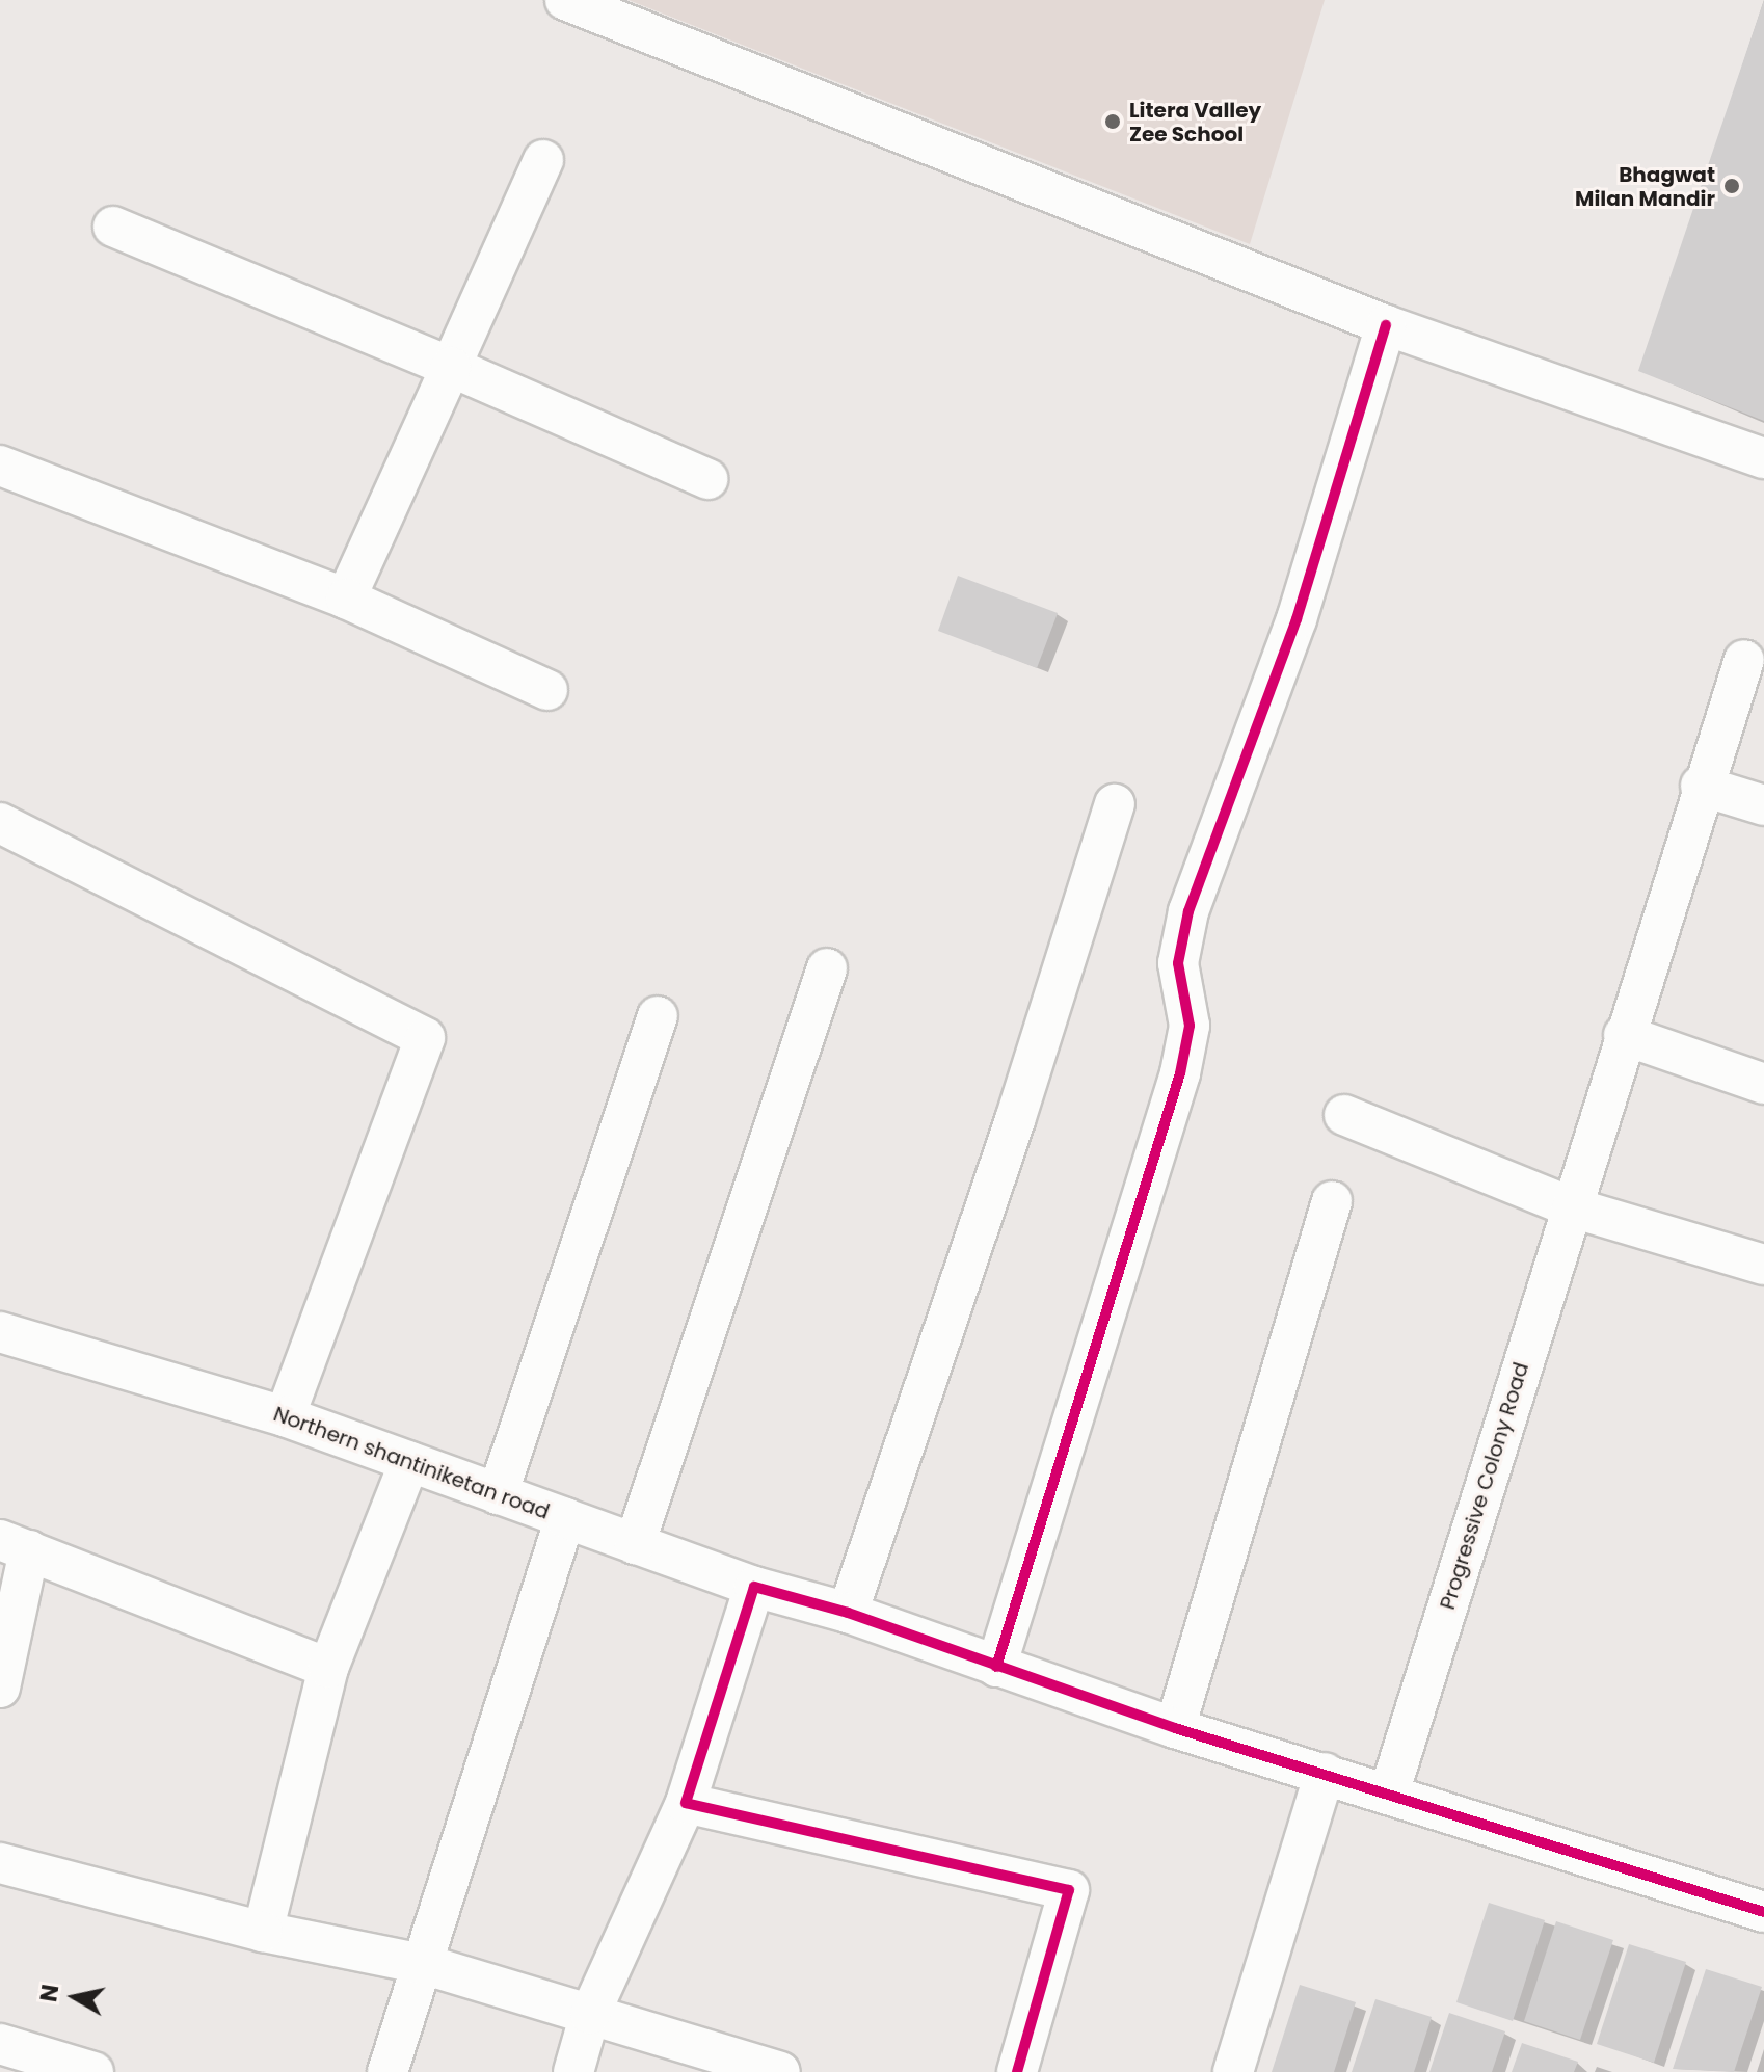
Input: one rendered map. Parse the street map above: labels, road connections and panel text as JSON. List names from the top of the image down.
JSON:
{
  "streets": {
    "street": ["Northern shantiniketan road", "Progressive Colony Road"]
  },
  "places": ["Litera Valley Zee School", "Bhagwat Milan Mandir"],
  "north": "left"
}
